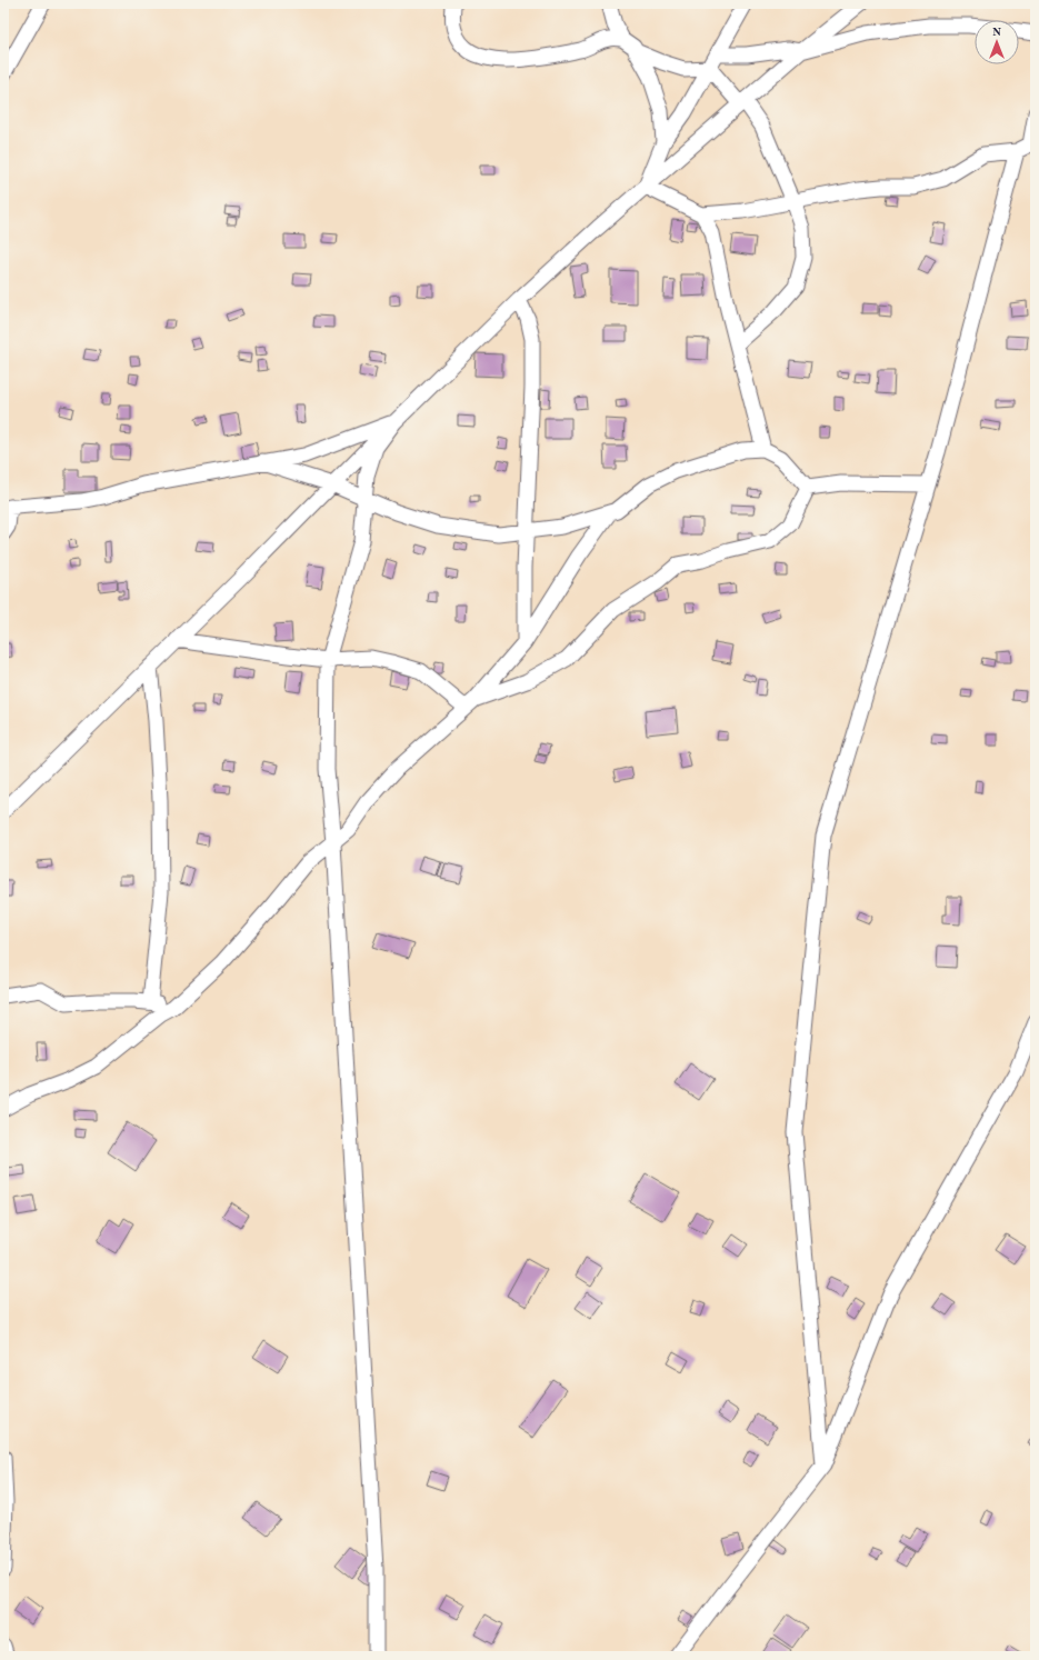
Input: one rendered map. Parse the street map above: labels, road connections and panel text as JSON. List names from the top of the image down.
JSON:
{
  "north": "top"
}
